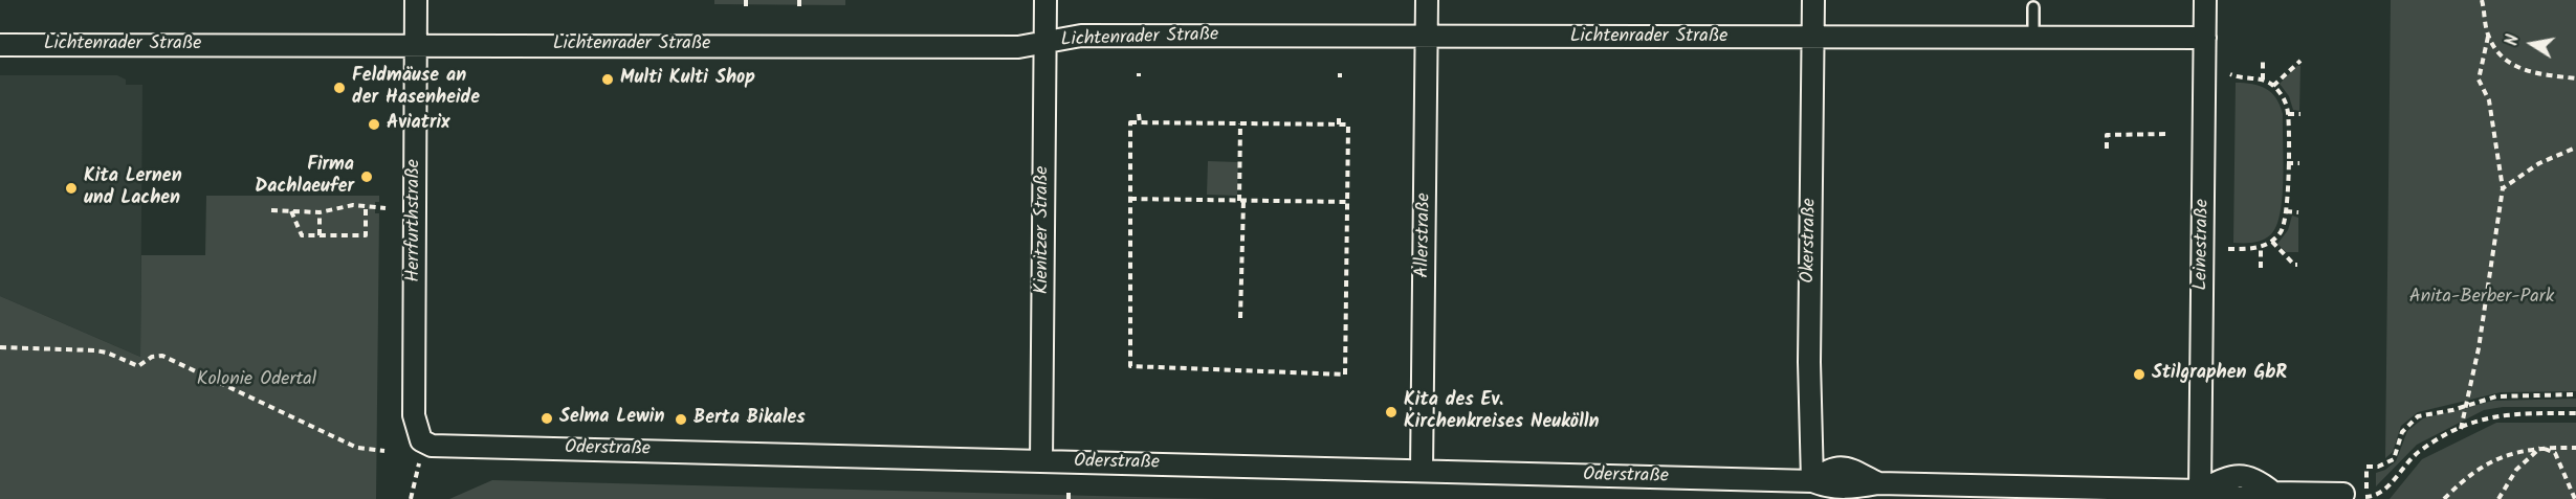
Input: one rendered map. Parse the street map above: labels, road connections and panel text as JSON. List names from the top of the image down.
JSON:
{
  "streets": {
    "street": [
      "Lichtenrader Straße",
      "Herrfurthstraße",
      "Kienitzer Straße",
      "Allerstraße",
      "Okerstraße",
      "Leinestraße",
      "Oderstraße"
    ]
  },
  "crossings": [
    ["Lichtenrader Straße", "Herrfurthstraße"],
    ["Lichtenrader Straße", "Kienitzer Straße"],
    ["Lichtenrader Straße", "Allerstraße"],
    ["Lichtenrader Straße", "Okerstraße"],
    ["Lichtenrader Straße", "Leinestraße"],
    ["Herrfurthstraße", "Oderstraße"],
    ["Kienitzer Straße", "Oderstraße"],
    ["Allerstraße", "Oderstraße"],
    ["Okerstraße", "Oderstraße"],
    ["Leinestraße", "Oderstraße"]
  ],
  "parks": ["Anita-Berber-Park", "Kolonie Odertal"],
  "places": [
    "Multi Kulti Shop",
    "Feldmäuse an der Hasenheide",
    "Aviatrix",
    "Firma Dachlaeufer",
    "Kita Lernen und Lachen",
    "Stilgraphen GbR",
    "Kita des Ev. Kirchenkreises Neukölln",
    "Selma Lewin",
    "Berta Bikales"
  ],
  "north": "left"
}
